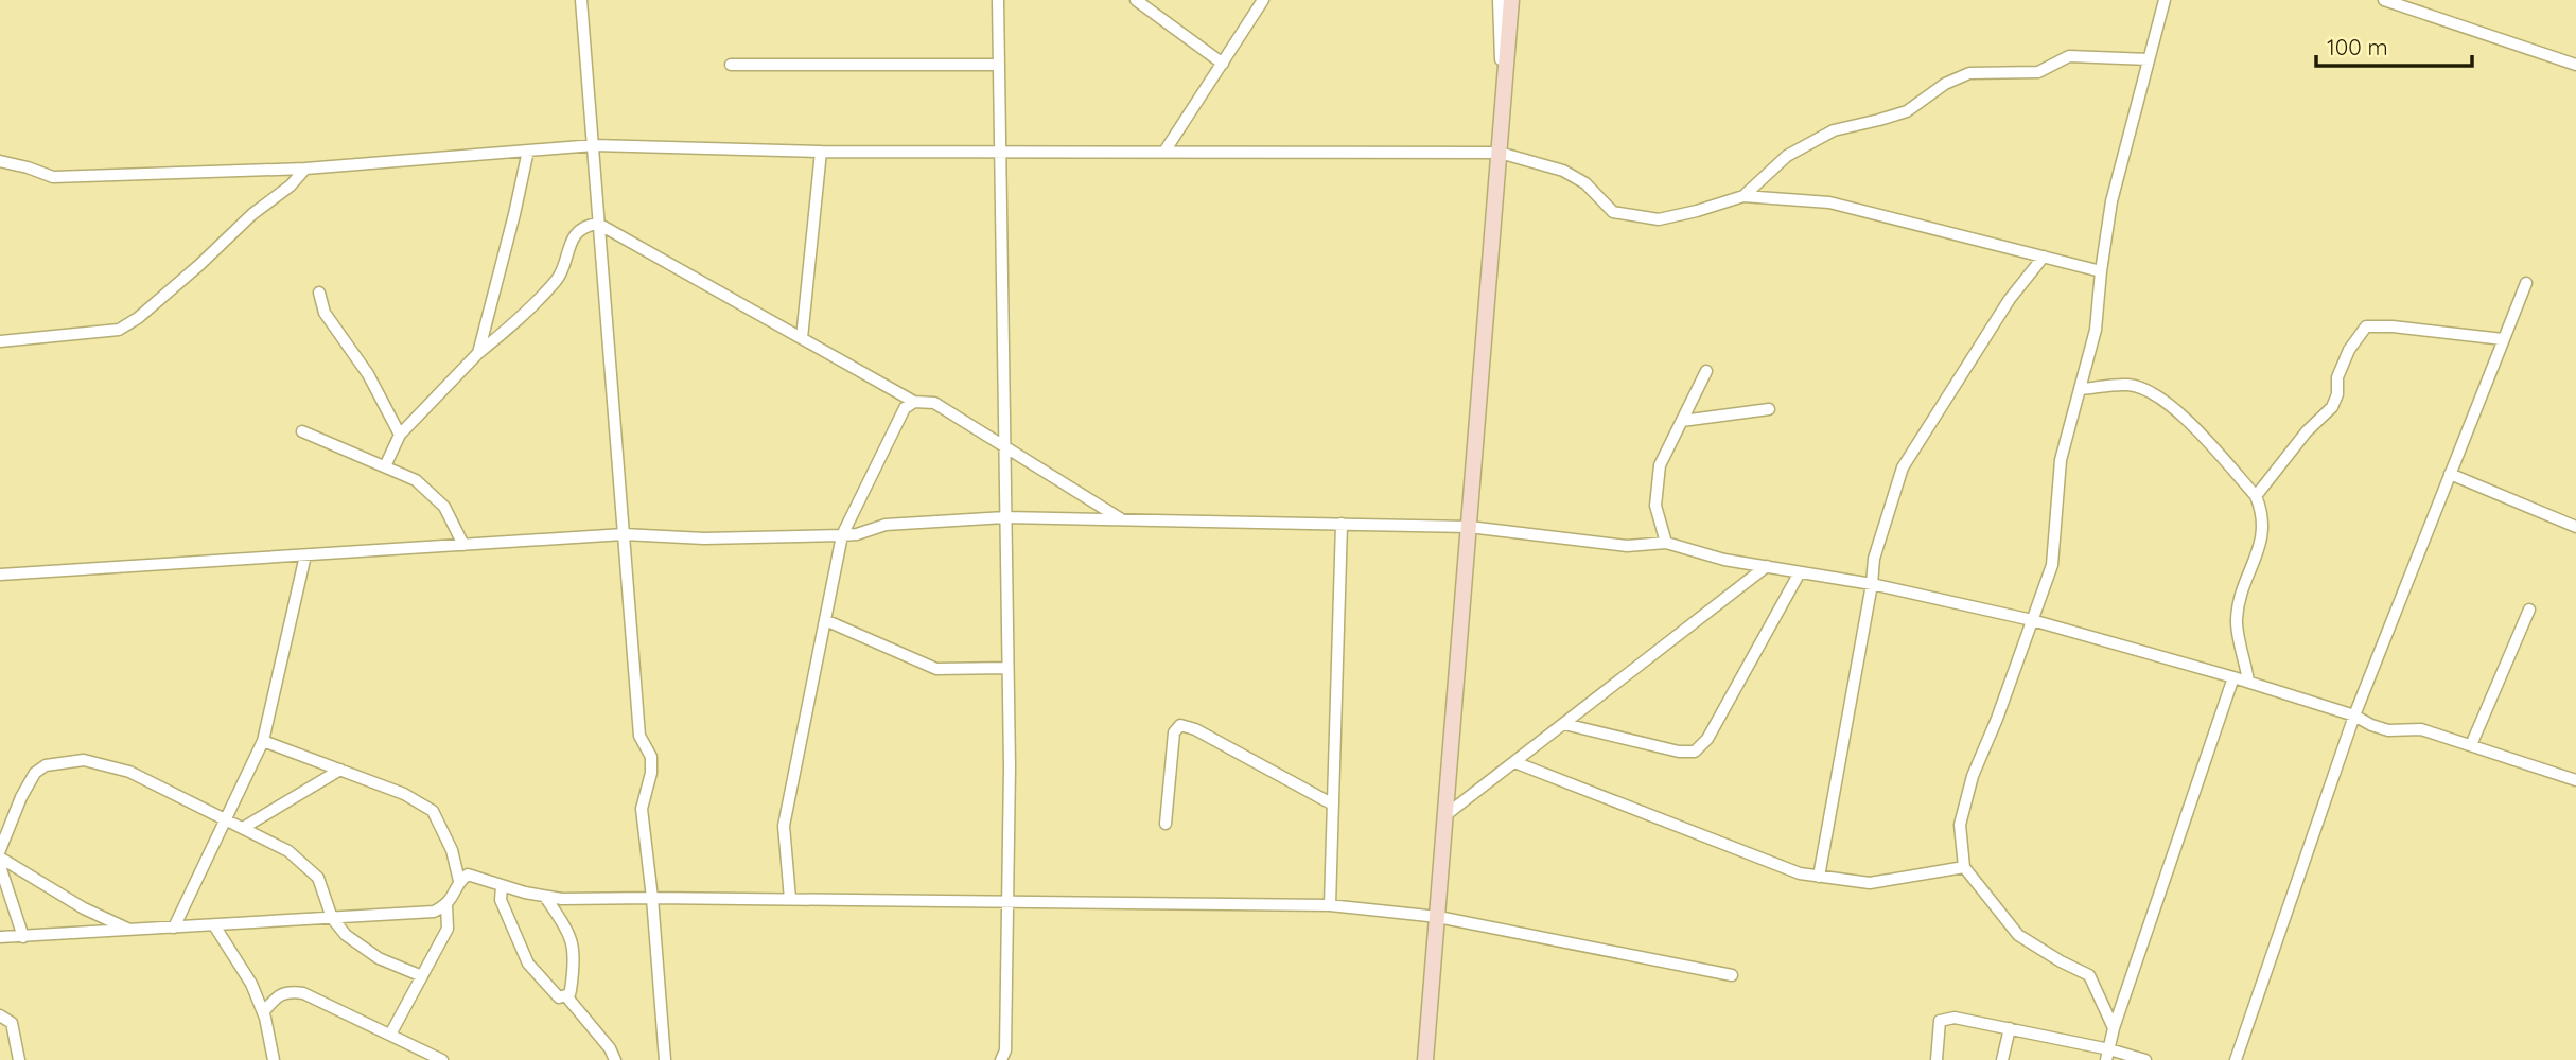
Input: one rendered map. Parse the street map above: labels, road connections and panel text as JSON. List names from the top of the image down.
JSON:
{
  "scale_bar": "100 m"
}
